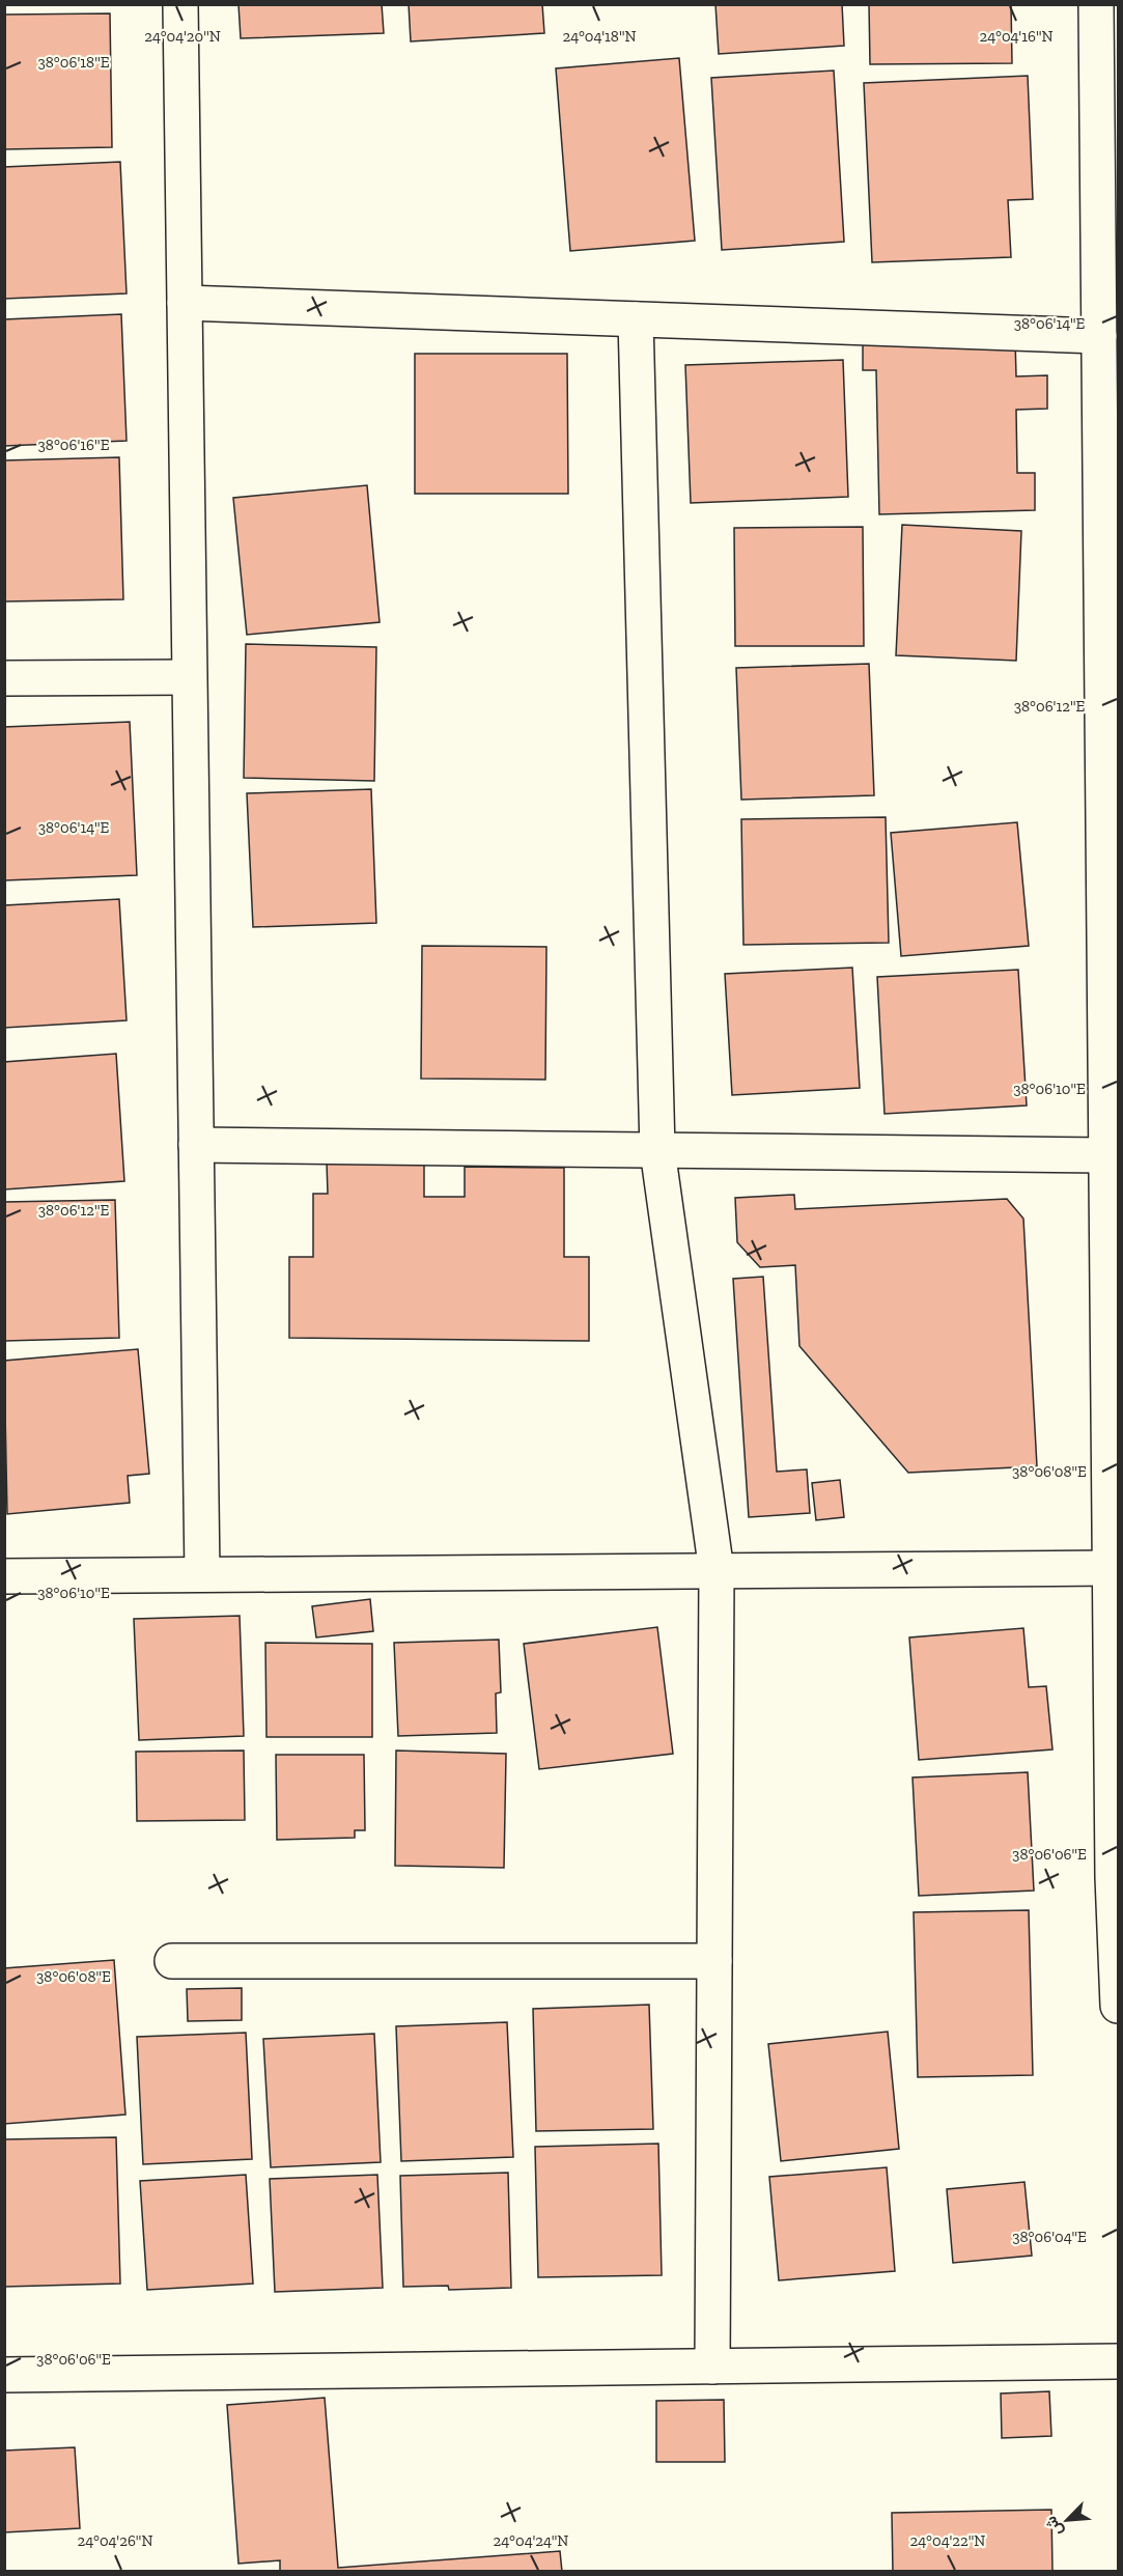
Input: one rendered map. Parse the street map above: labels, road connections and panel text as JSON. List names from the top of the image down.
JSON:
{
  "north": "bottom left",
  "coordinates": [
    "24°04'20\"N",
    "24°04'18\"N",
    "24°04'16\"N",
    "38°06'18\"E",
    "38°06'14\"E",
    "38°06'16\"E",
    "38°06'12\"E",
    "38°06'10\"E",
    "38°06'08\"E",
    "38°06'06\"E",
    "38°06'04\"E",
    "24°04'26\"N",
    "24°04'24\"N",
    "24°04'22\"N"
  ]
}
